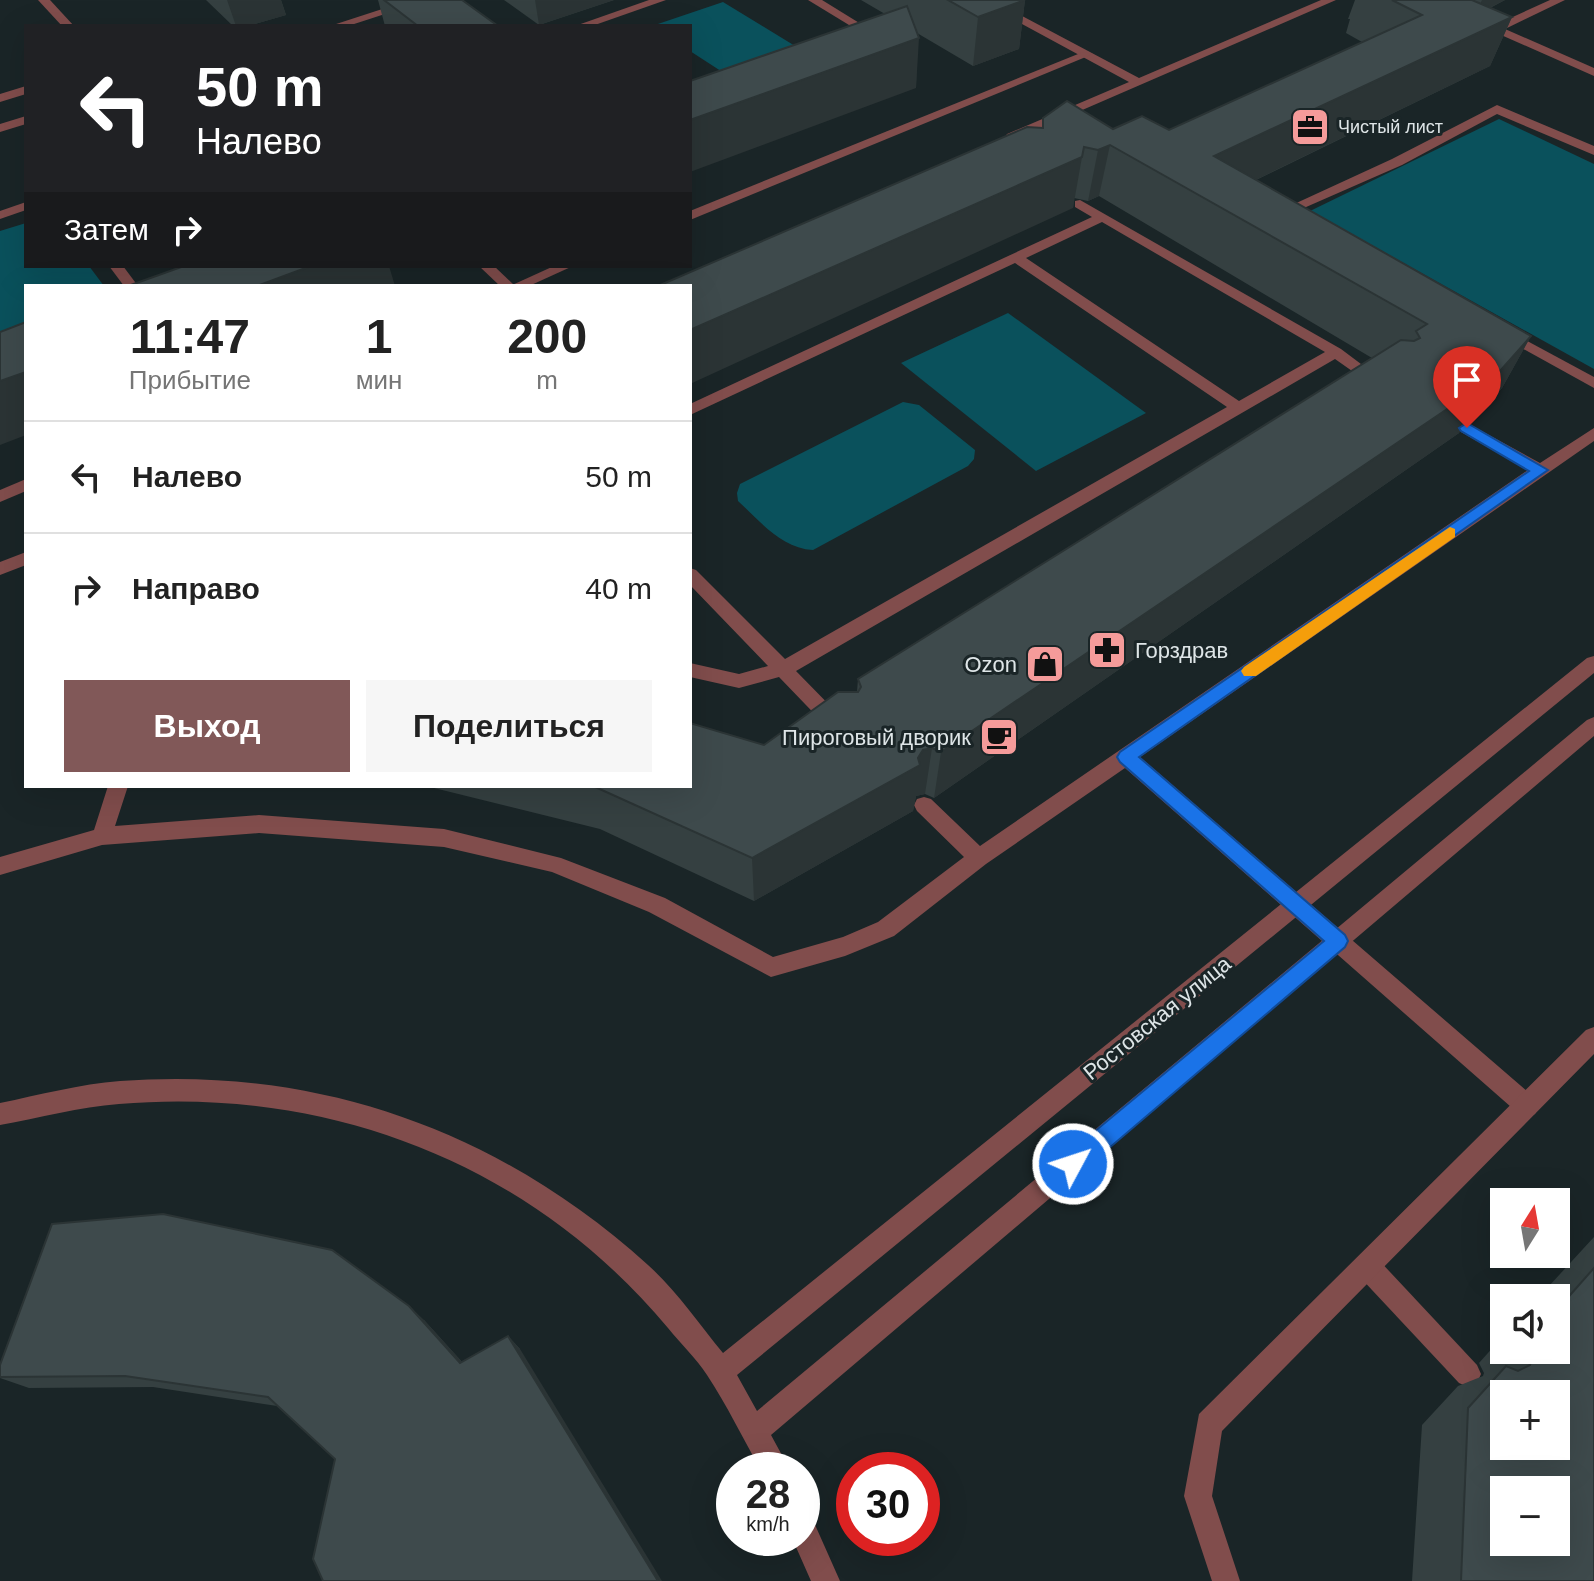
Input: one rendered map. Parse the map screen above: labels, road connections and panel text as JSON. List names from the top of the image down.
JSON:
{
  "streets": {
    "street": ["Ростовская улица"]
  },
  "places": {
    "office": ["Чистый лист"],
    "pharmacy": ["Горздрав"],
    "shop": ["Ozon"],
    "cafe": ["Пироговый дворик"]
  },
  "north": "top",
  "page": {
    "turn": ["50 m", "Налево"],
    "then": "Затем",
    "eta": [
      "11:47",
      "Прибытие",
      "1",
      "мин",
      "200",
      "m"
    ],
    "list": [
      {
        "name": "Налево",
        "value": "50 m"
      },
      {
        "name": "Направо",
        "value": "40 m"
      }
    ],
    "buttons": ["Выход", "Поделиться"],
    "map_buttons": ["+", "−"],
    "speed": "28 km/h",
    "limit": "30"
  }
}
